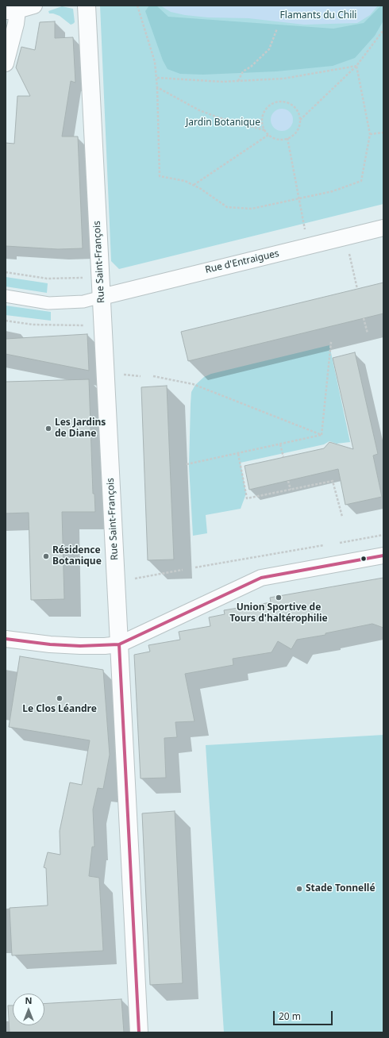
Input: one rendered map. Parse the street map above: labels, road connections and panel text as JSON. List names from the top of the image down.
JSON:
{
  "streets": {
    "street": ["Rue Saint-François", "Rue d'Entraigues"]
  },
  "crossings": [
    ["Rue Saint-François", "Rue d'Entraigues"]
  ],
  "parks": ["Flamants du Chili", "Jardin Botanique"],
  "places": [
    "Les Jardins de Diane",
    "Résidence Botanique",
    "Union Sportive de Tours d'haltérophilie",
    "Le Clos Léandre",
    "Stade Tonnellé"
  ],
  "scale_bar": "20 m",
  "north": "top"
}
